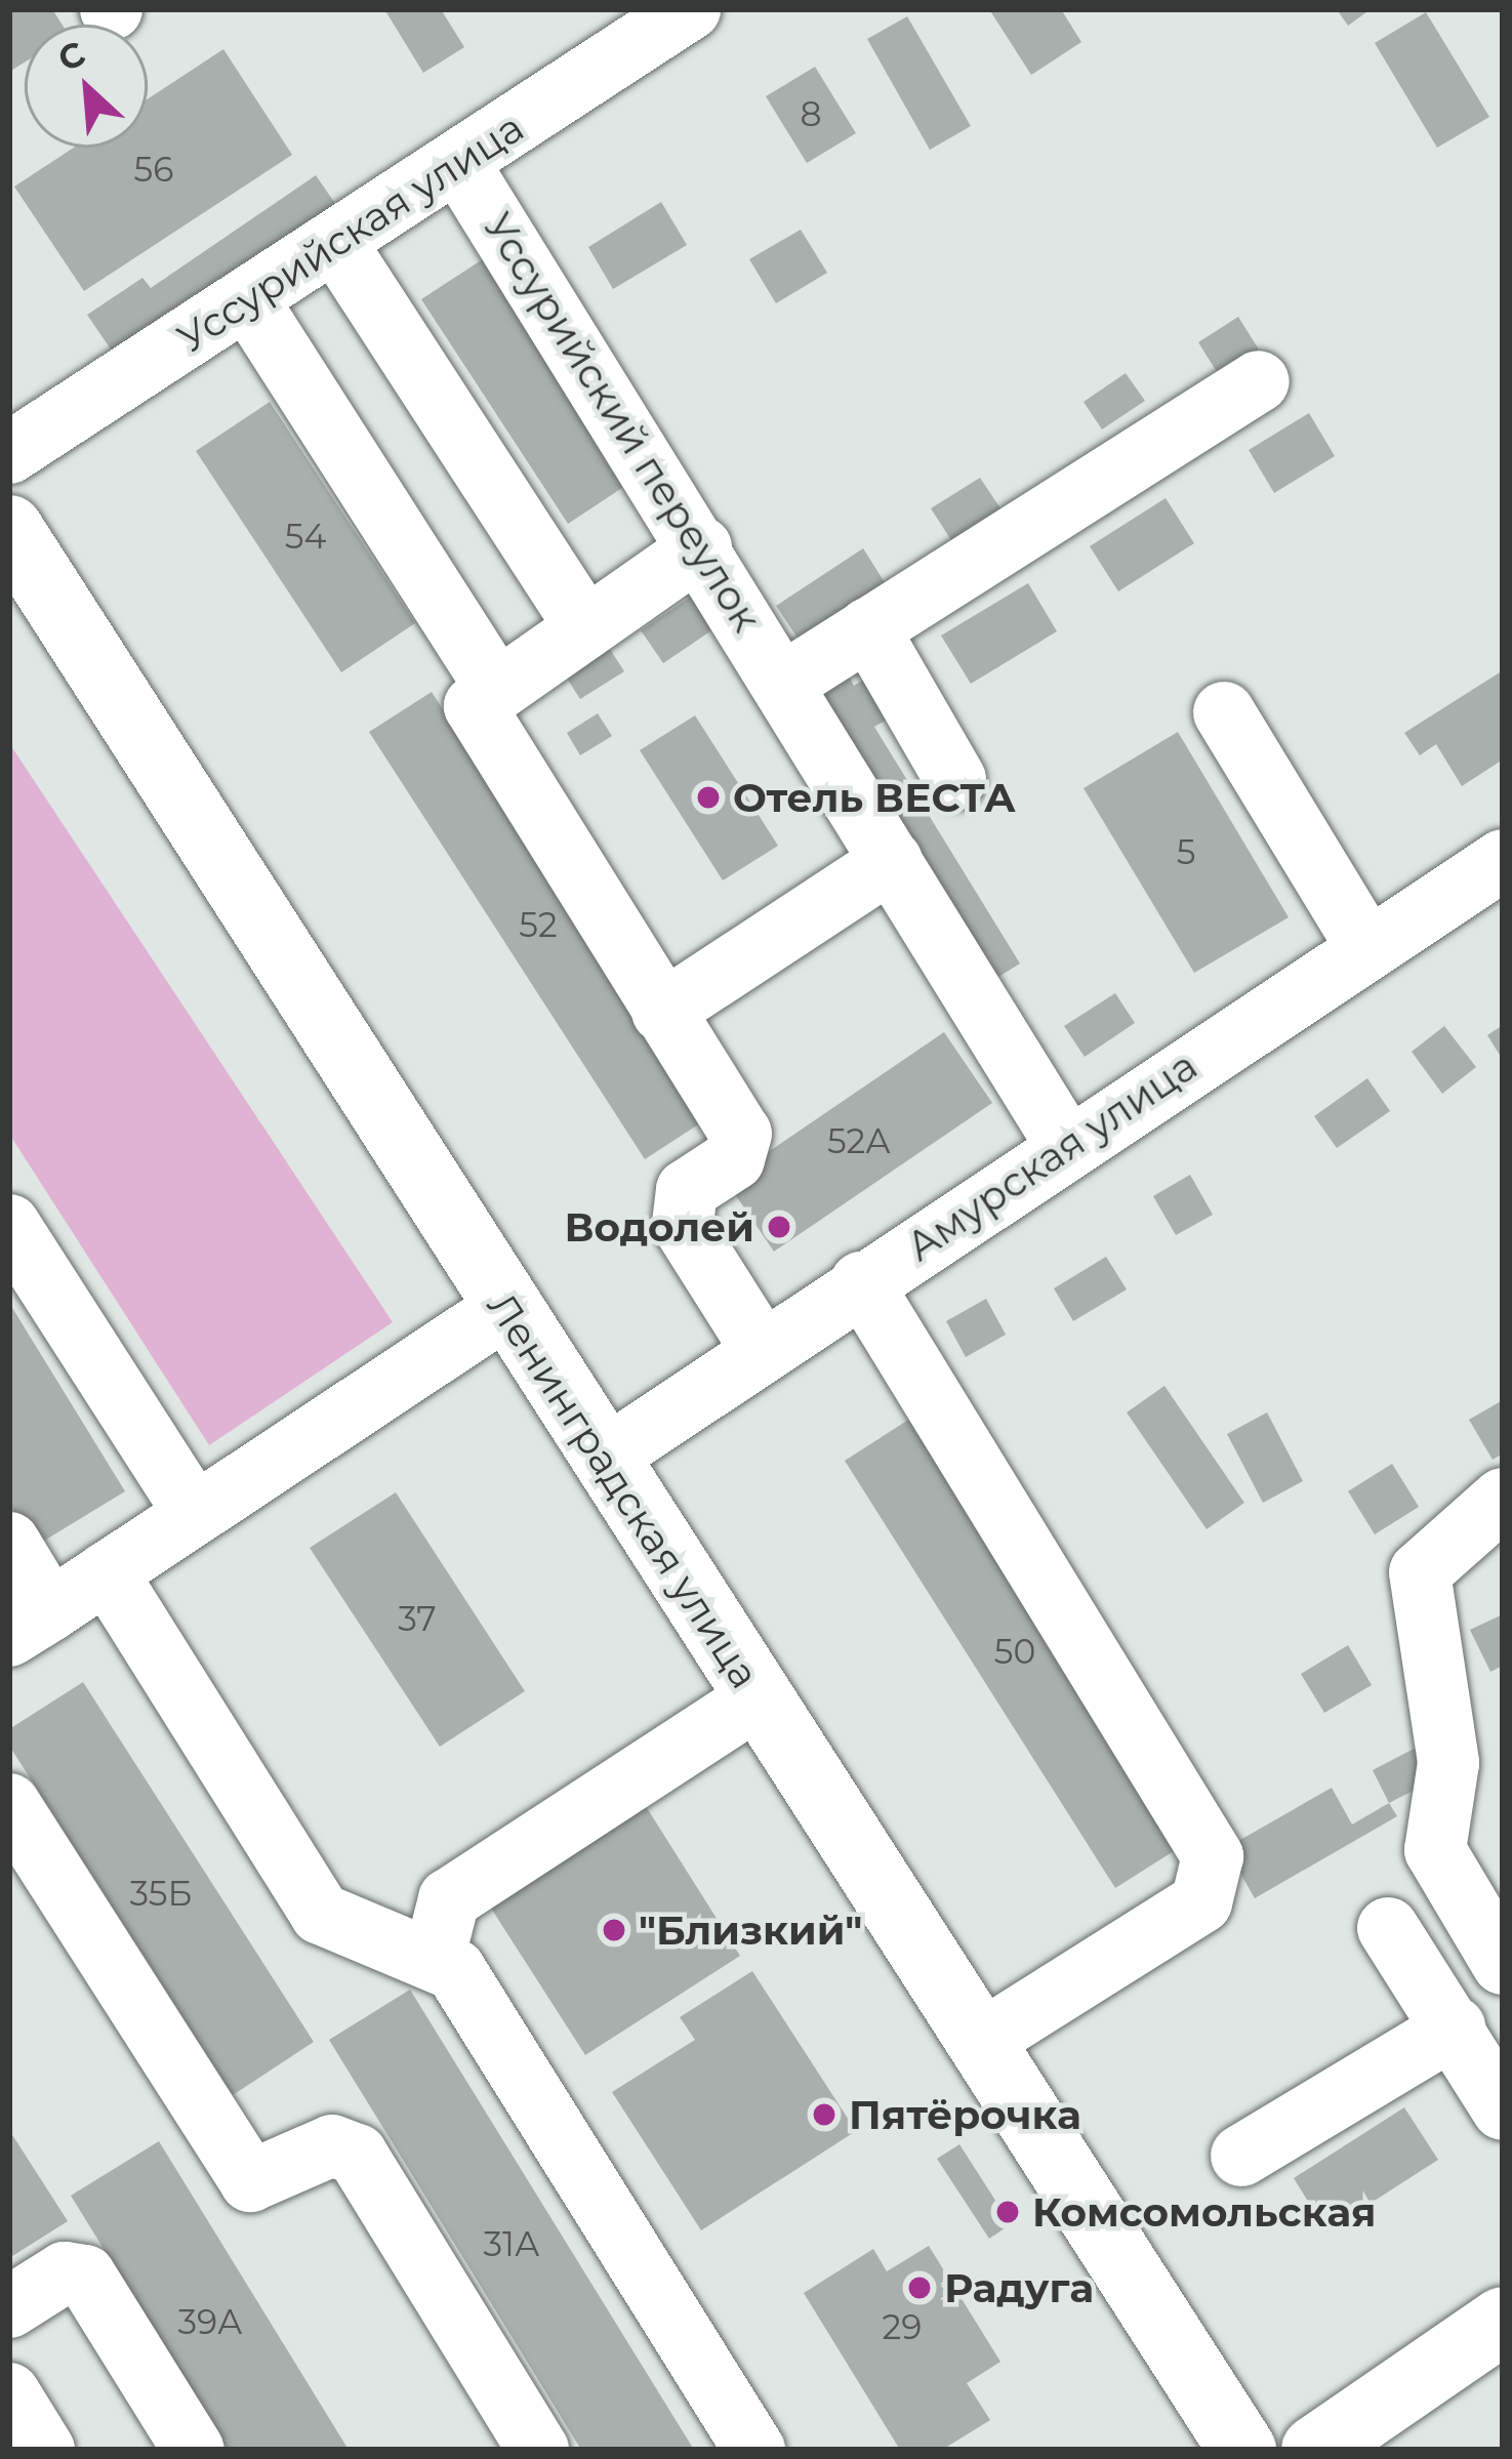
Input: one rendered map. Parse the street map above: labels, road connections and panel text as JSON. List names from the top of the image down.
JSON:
{
  "streets": {
    "main road": ["Ленинградская улица"],
    "street": ["Уссурийская улица", "Уссурийский переулок", "Амурская улица"]
  },
  "crossings": [
    ["Уссурийская улица", "Уссурийский переулок"],
    ["Уссурийский переулок", "Амурская улица"],
    ["Амурская улица", "Ленинградская улица"]
  ],
  "places": [
    "Отель ВЕСТА",
    "Водолей",
    "\"Близкий\"",
    "Пятёрочка",
    "Комсомольская",
    "Радуга"
  ],
  "house_numbers": [
    "8",
    "56",
    "54",
    "5",
    "52",
    "52А",
    "37",
    "50",
    "35Б",
    "31А",
    "39А",
    "29"
  ],
  "north": "top left"
}
